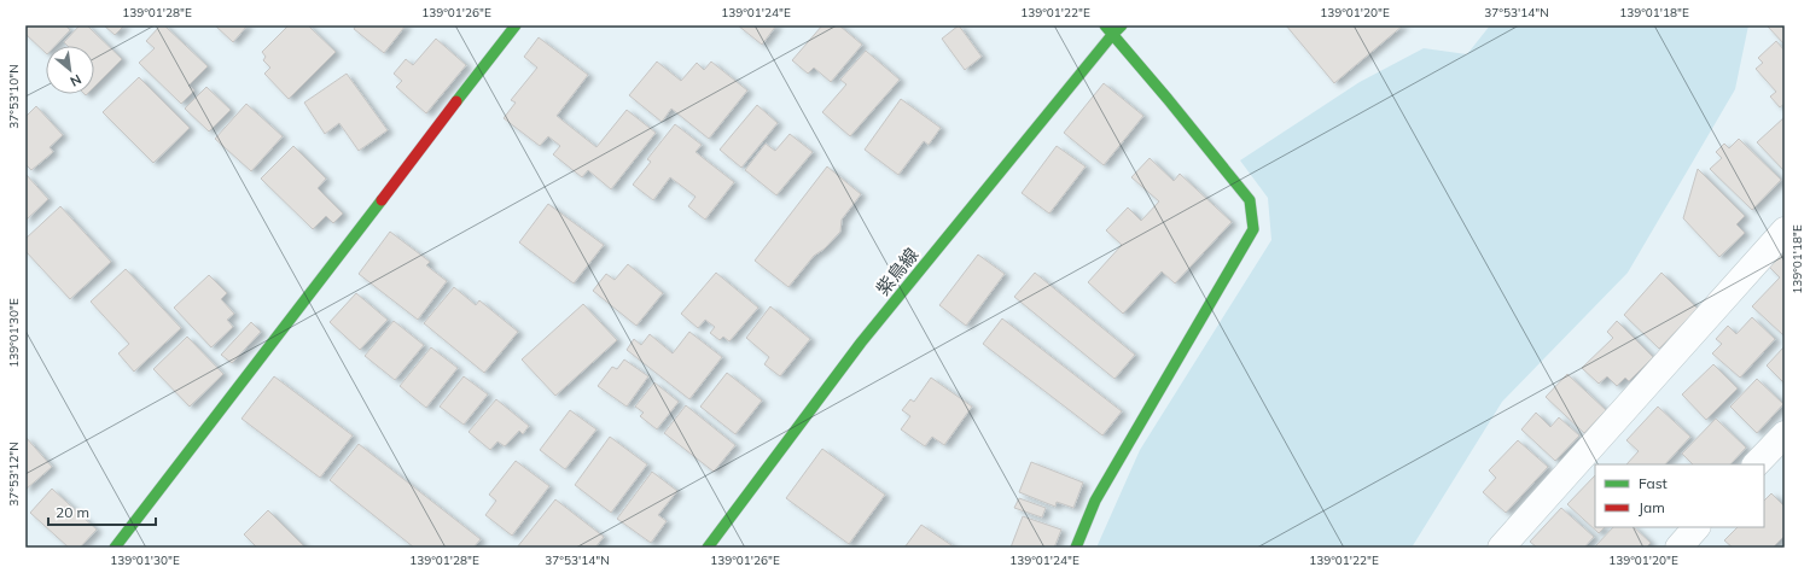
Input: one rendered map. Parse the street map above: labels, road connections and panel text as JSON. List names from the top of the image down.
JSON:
{
  "streets": {
    "street": ["紫鳥線"]
  },
  "legend": ["Fast", "Jam"],
  "scale_bar": "20 m",
  "north": "bottom right",
  "coordinates": [
    "139°01'28\"E",
    "139°01'26\"E",
    "139°01'24\"E",
    "139°01'22\"E",
    "139°01'20\"E",
    "37°53'14\"N",
    "139°01'18\"E",
    "37°53'10\"N",
    "139°01'30\"E",
    "37°53'12\"N"
  ]
}
